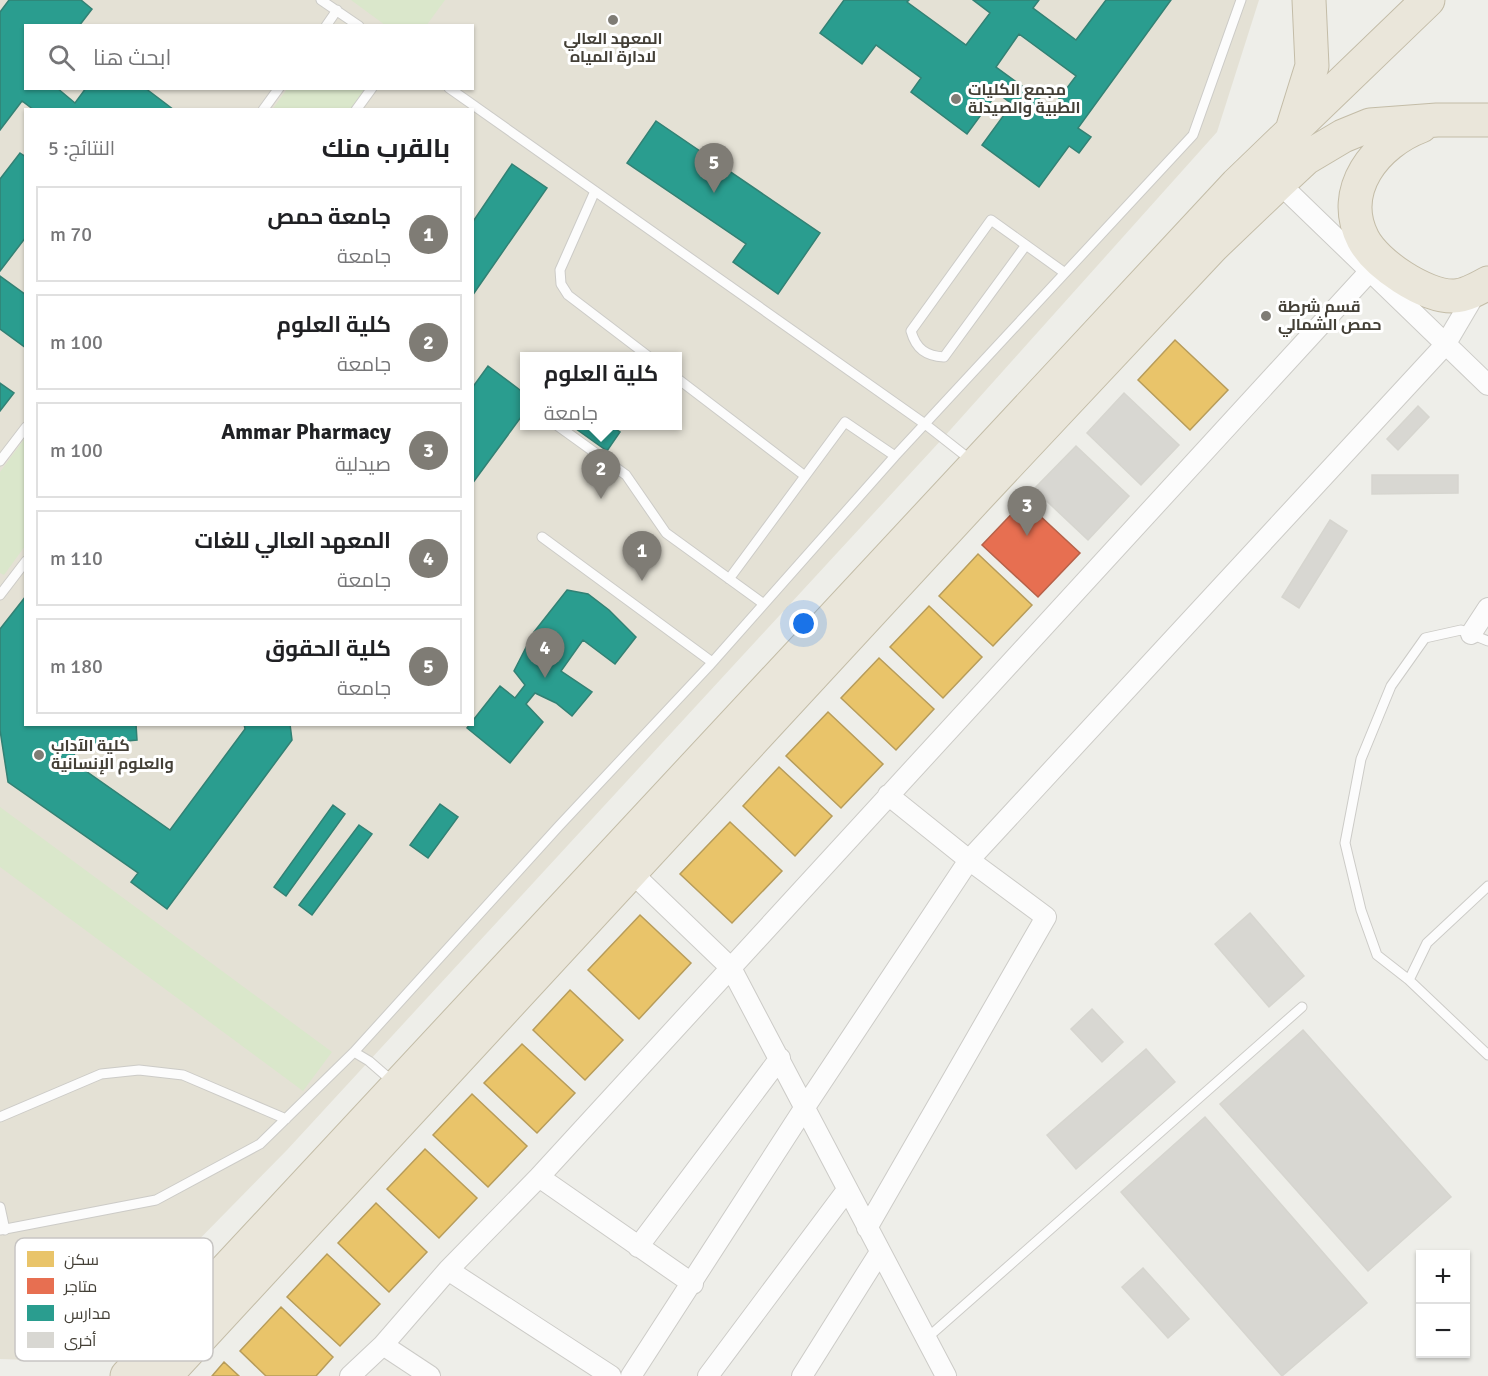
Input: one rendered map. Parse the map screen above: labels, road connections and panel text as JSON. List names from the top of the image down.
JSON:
{
  "places": [
    "المعهد العالي لادارة المياه",
    "مجمع الكليات الطبية والصيدلة",
    "قسم شرطة حمص الشمالي",
    "كلية الآداب والعلوم الإنسانية"
  ],
  "legend": [
    "سكن",
    "متاجر",
    "مدارس",
    "أخرى"
  ],
  "page": {
    "search": "ابحث هنا",
    "heading": ["بالقرب منك", "النتائج: 5"],
    "pins": [
      "5",
      "2",
      "3",
      "1",
      "4"
    ],
    "list": [
      {
        "mark": "1",
        "name": "جامعة حمص",
        "note": "جامعة",
        "value": "70 m"
      },
      {
        "mark": "2",
        "name": "كلية العلوم",
        "note": "جامعة",
        "value": "100 m"
      },
      {
        "mark": "3",
        "name": "Ammar Pharmacy",
        "note": "صيدلية",
        "value": "100 m"
      },
      {
        "mark": "4",
        "name": "المعهد العالي للغات",
        "note": "جامعة",
        "value": "110 m"
      },
      {
        "mark": "5",
        "name": "كلية الحقوق",
        "note": "جامعة",
        "value": "180 m"
      }
    ],
    "popup": ["كلية العلوم", "جامعة"],
    "map_buttons": ["+", "−"]
  }
}
